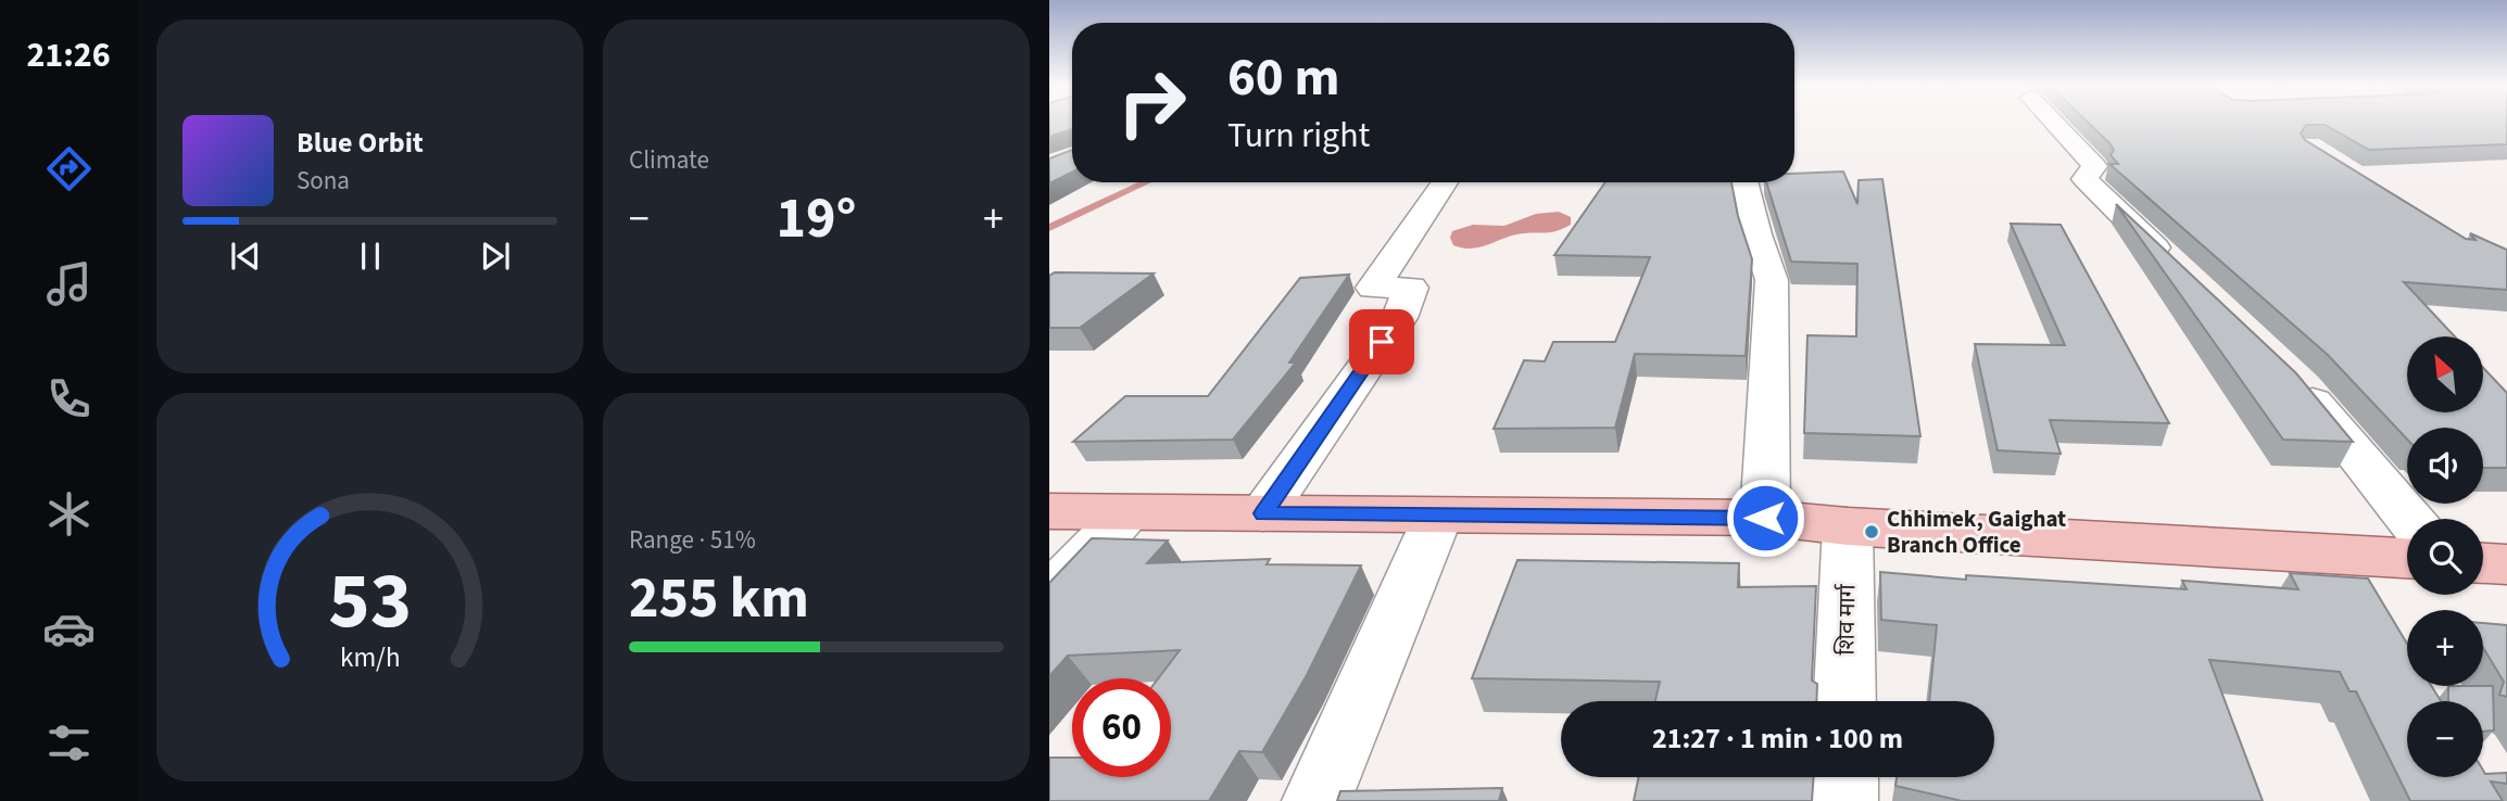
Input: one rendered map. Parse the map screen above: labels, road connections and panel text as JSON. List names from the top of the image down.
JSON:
{
  "streets": {
    "street": ["शिव मार्ग"]
  },
  "places": ["Chhimek, Gaighat Branch Office"],
  "north": "top left",
  "page": {
    "tabs": "21:26",
    "tile": [
      "Climate",
      ["Range · 51%", "255 km"]
    ],
    "turn": ["60 m", "Turn right"],
    "song": ["Blue Orbit", "Sona"],
    "heat": ["−", "19°", "+"],
    "map_buttons": ["+", "−"],
    "limit": "60",
    "trip": "21:27 · 1 min · 100 m",
    "gauge": ["53", "km/h"]
  }
}
